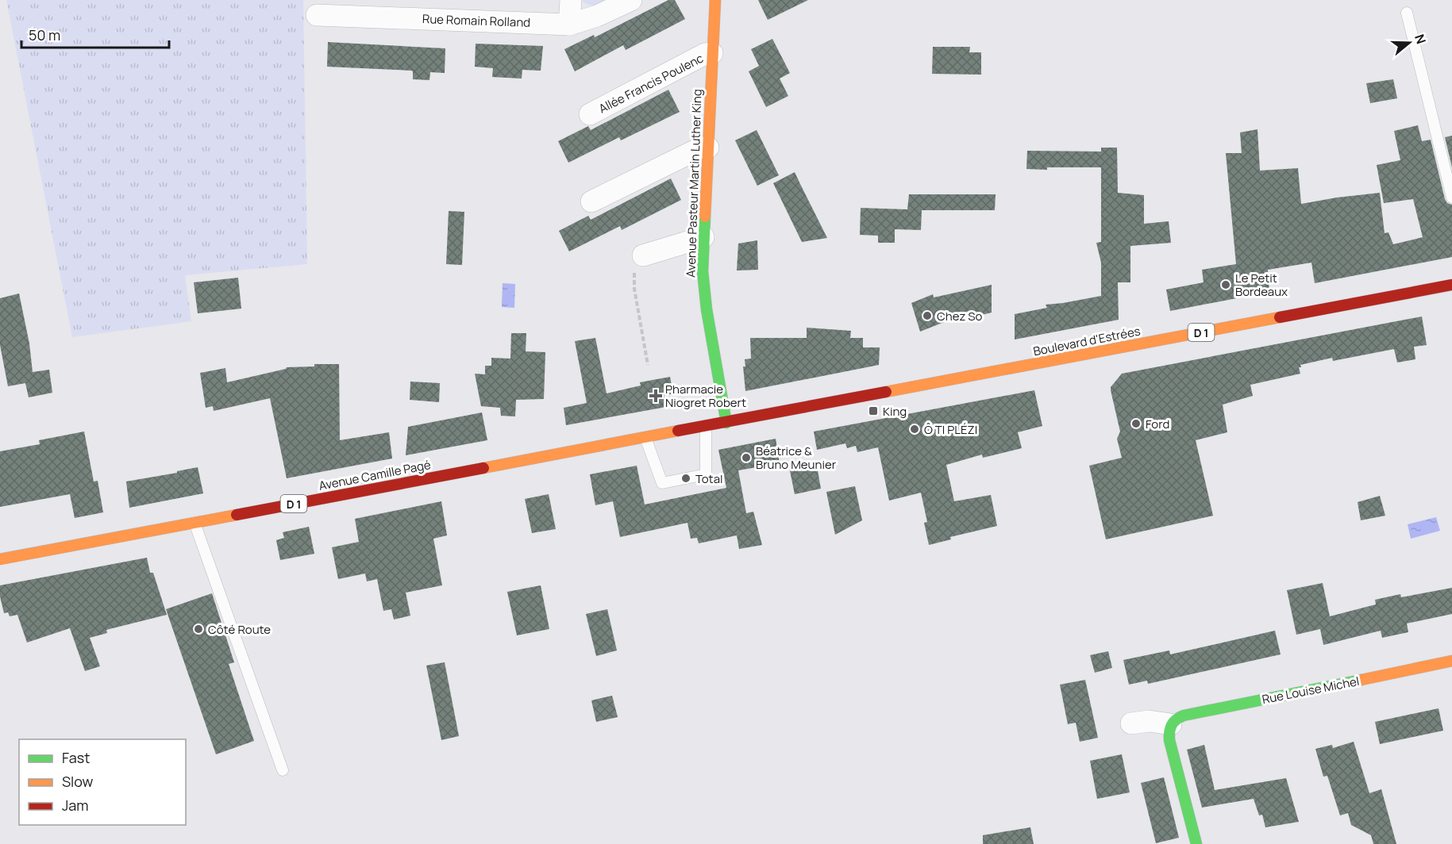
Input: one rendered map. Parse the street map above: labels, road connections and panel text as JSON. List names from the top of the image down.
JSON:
{
  "streets": {
    "main road": [
      "Avenue Pasteur Martin Luther King",
      "D 1",
      "Boulevard d'Estrées",
      "Avenue Camille Pagé",
      "Rue Louise Michel"
    ],
    "street": ["Rue Romain Rolland", "Allée Francis Poulenc"]
  },
  "crossings": [
    ["Allée Francis Poulenc", "Avenue Pasteur Martin Luther King"],
    ["Avenue Pasteur Martin Luther King", "Boulevard d'Estrées"],
    ["Avenue Pasteur Martin Luther King", "Avenue Camille Pagé"],
    ["Boulevard d'Estrées", "Avenue Camille Pagé"]
  ],
  "places": {
    "other": [
      "Le Petit Bordeaux",
      "Chez So",
      "Ford",
      "Ô TI PLÉZI",
      "Béatrice & Bruno Meunier",
      "Total",
      "Côté Route"
    ],
    "health": ["Pharmacie Niogret Robert"],
    "transit": ["King"]
  },
  "legend": ["Fast", "Slow", "Jam"],
  "scale_bar": "50 m",
  "north": "right"
}
